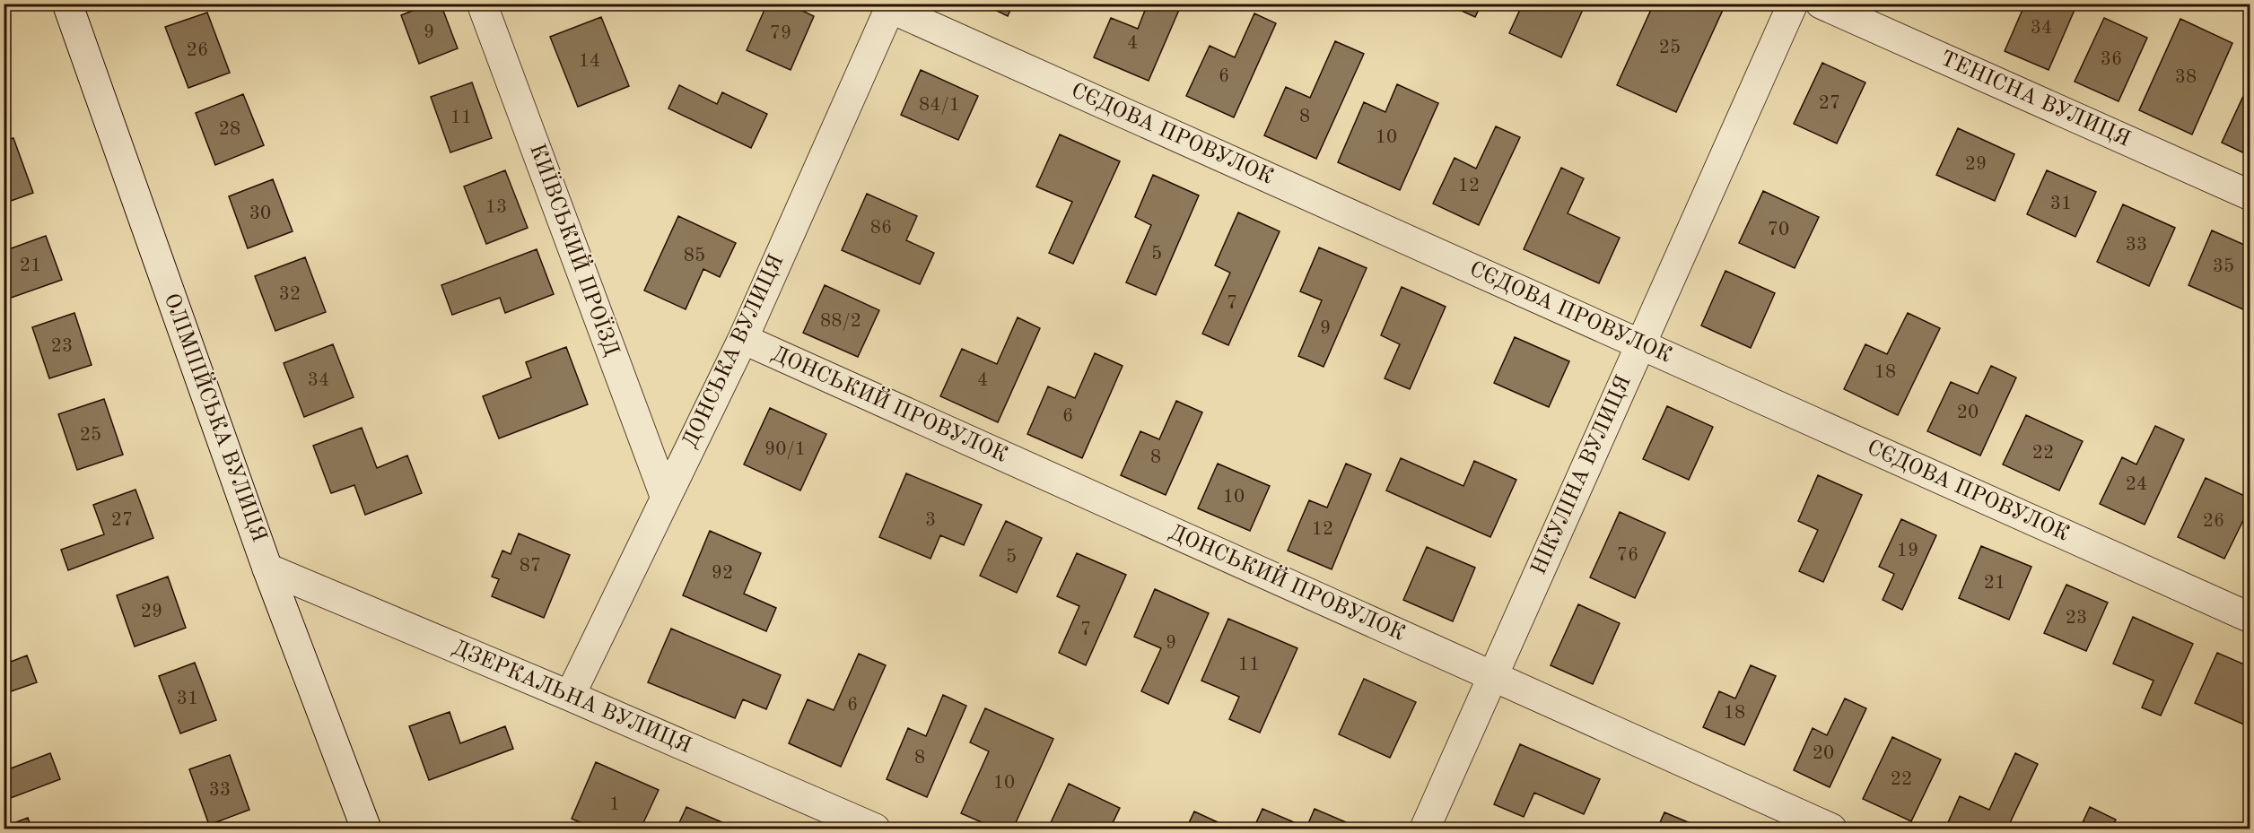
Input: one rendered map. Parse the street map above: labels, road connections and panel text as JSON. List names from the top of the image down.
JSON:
{
  "streets": {
    "street": [
      "ТЕНІСНА ВУЛИЦЯ",
      "СЄДОВА ПРОВУЛОК",
      "КИЇВСЬКИЙ ПРОЇЗД",
      "ДОНСЬКА ВУЛИЦЯ",
      "ДОНСЬКИЙ ПРОВУЛОК",
      "ОЛІМПІЙСЬКА ВУЛИЦЯ",
      "НІКУЛІНА ВУЛИЦЯ",
      "ДЗЕРКАЛЬНА ВУЛИЦЯ"
    ]
  },
  "crossings": [
    ["СЄДОВА ПРОВУЛОК", "ДОНСЬКА ВУЛИЦЯ"],
    ["СЄДОВА ПРОВУЛОК", "НІКУЛІНА ВУЛИЦЯ"],
    ["КИЇВСЬКИЙ ПРОЇЗД", "ДОНСЬКА ВУЛИЦЯ"],
    ["ДОНСЬКА ВУЛИЦЯ", "ДОНСЬКИЙ ПРОВУЛОК"],
    ["ДОНСЬКА ВУЛИЦЯ", "ДЗЕРКАЛЬНА ВУЛИЦЯ"],
    ["ДОНСЬКИЙ ПРОВУЛОК", "НІКУЛІНА ВУЛИЦЯ"],
    ["ОЛІМПІЙСЬКА ВУЛИЦЯ", "ДЗЕРКАЛЬНА ВУЛИЦЯ"]
  ],
  "house_numbers": [
    "34",
    "9",
    "79",
    "4",
    "25",
    "26",
    "36",
    "14",
    "6",
    "38",
    "27",
    "84/1",
    "8",
    "11",
    "28",
    "10",
    "29",
    "12",
    "31",
    "13",
    "30",
    "86",
    "70",
    "33",
    "5",
    "85",
    "21",
    "35",
    "32",
    "7",
    "88/2",
    "9",
    "23",
    "18",
    "34",
    "4",
    "20",
    "6",
    "25",
    "90/1",
    "22",
    "8",
    "24",
    "10",
    "27",
    "3",
    "26",
    "12",
    "19",
    "76",
    "5",
    "87",
    "92",
    "21",
    "29",
    "23",
    "7",
    "9",
    "11",
    "31",
    "6",
    "18",
    "20",
    "8",
    "22",
    "10",
    "33",
    "1"
  ]
}
